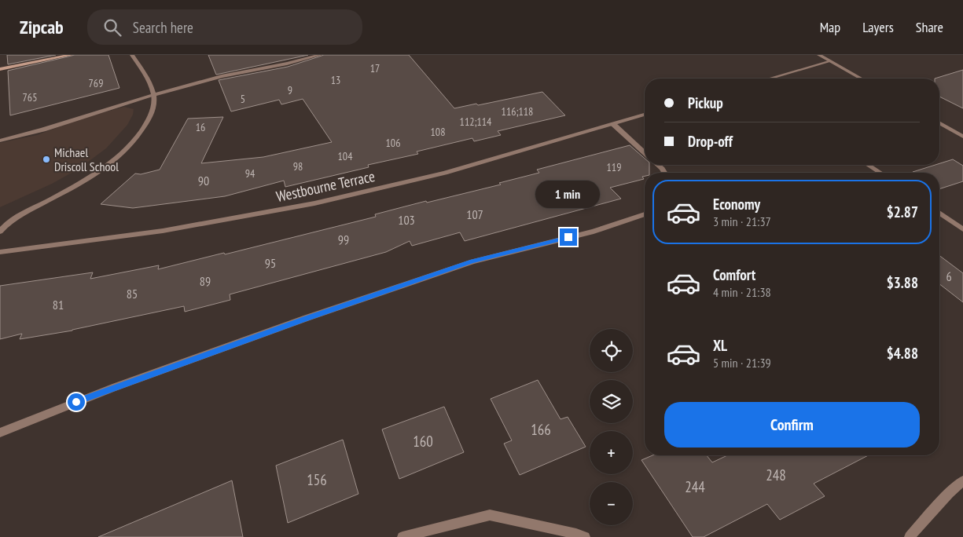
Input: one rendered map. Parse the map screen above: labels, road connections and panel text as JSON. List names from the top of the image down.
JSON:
{
  "streets": {
    "street": ["Westbourne Terrace"]
  },
  "places": ["Michael Driscoll School"],
  "house_numbers": [
    "17",
    "13",
    "769",
    "9",
    "765",
    "5",
    "116;118",
    "112;114",
    "16",
    "108",
    "106",
    "104",
    "98",
    "119",
    "94",
    "90",
    "107",
    "103",
    "99",
    "95",
    "6",
    "89",
    "85",
    "81",
    "166",
    "160",
    "248",
    "156",
    "244"
  ],
  "page": {
    "header": "Zipcab",
    "search": "Search here",
    "nav": ["Map", "Layers", "Share"],
    "banner": ["Pickup", "Drop-off"],
    "list": [
      {
        "name": "Economy",
        "note": "3 min · 21:37",
        "value": "$2.87"
      },
      {
        "name": "Comfort",
        "note": "4 min · 21:38",
        "value": "$3.88"
      },
      {
        "name": "XL",
        "note": "5 min · 21:39",
        "value": "$4.88"
      }
    ],
    "bubble": "1 min",
    "map_buttons": ["+", "−"],
    "buttons": "Confirm"
  }
}
